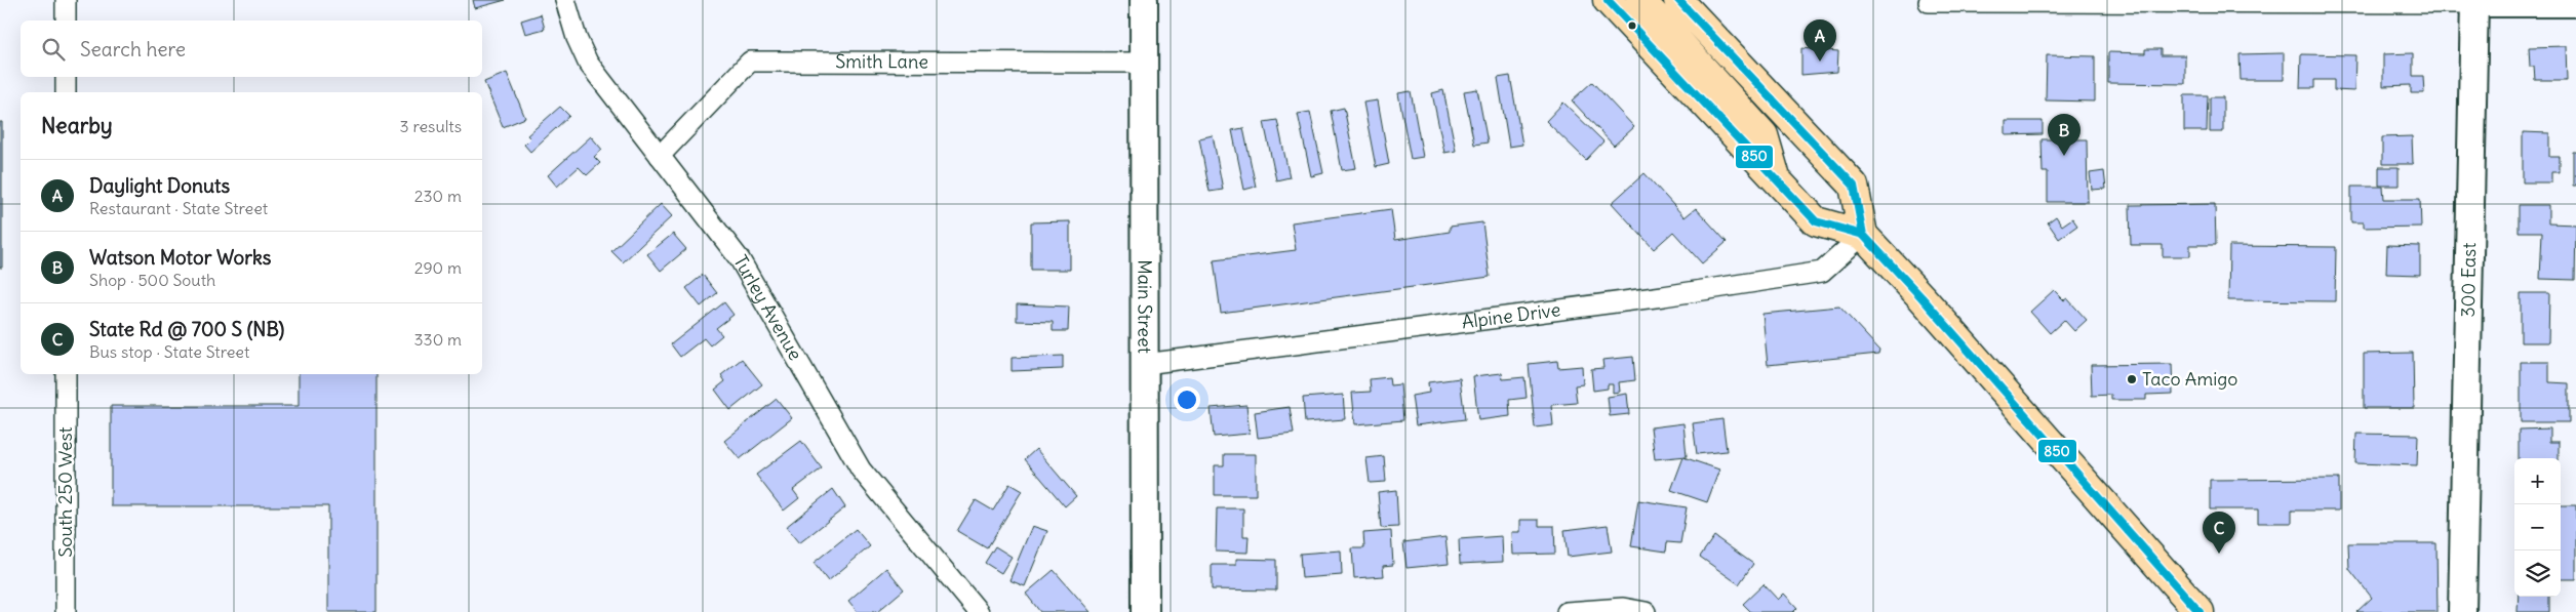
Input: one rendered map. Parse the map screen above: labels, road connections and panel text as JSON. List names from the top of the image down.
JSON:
{
  "streets": {
    "street": [
      "Smith Lane",
      "300 East",
      "Main Street",
      "Turley Avenue",
      "Alpine Drive",
      "South 250 West"
    ]
  },
  "crossings": [
    ["Smith Lane", "Main Street"],
    ["Smith Lane", "Turley Avenue"],
    ["Main Street", "Alpine Drive"]
  ],
  "places": ["Taco Amigo"],
  "lines": ["transit line 850"],
  "page": {
    "pins": ["A", "B", "C"],
    "search": "Search here",
    "heading": ["Nearby", "3 results"],
    "list": [
      {
        "mark": "A",
        "name": "Daylight Donuts",
        "note": "Restaurant · State Street",
        "value": "230 m"
      },
      {
        "mark": "B",
        "name": "Watson Motor Works",
        "note": "Shop · 500 South",
        "value": "290 m"
      },
      {
        "mark": "C",
        "name": "State Rd @ 700 S (NB)",
        "note": "Bus stop · State Street",
        "value": "330 m"
      }
    ],
    "map_buttons": ["+", "−"]
  }
}
